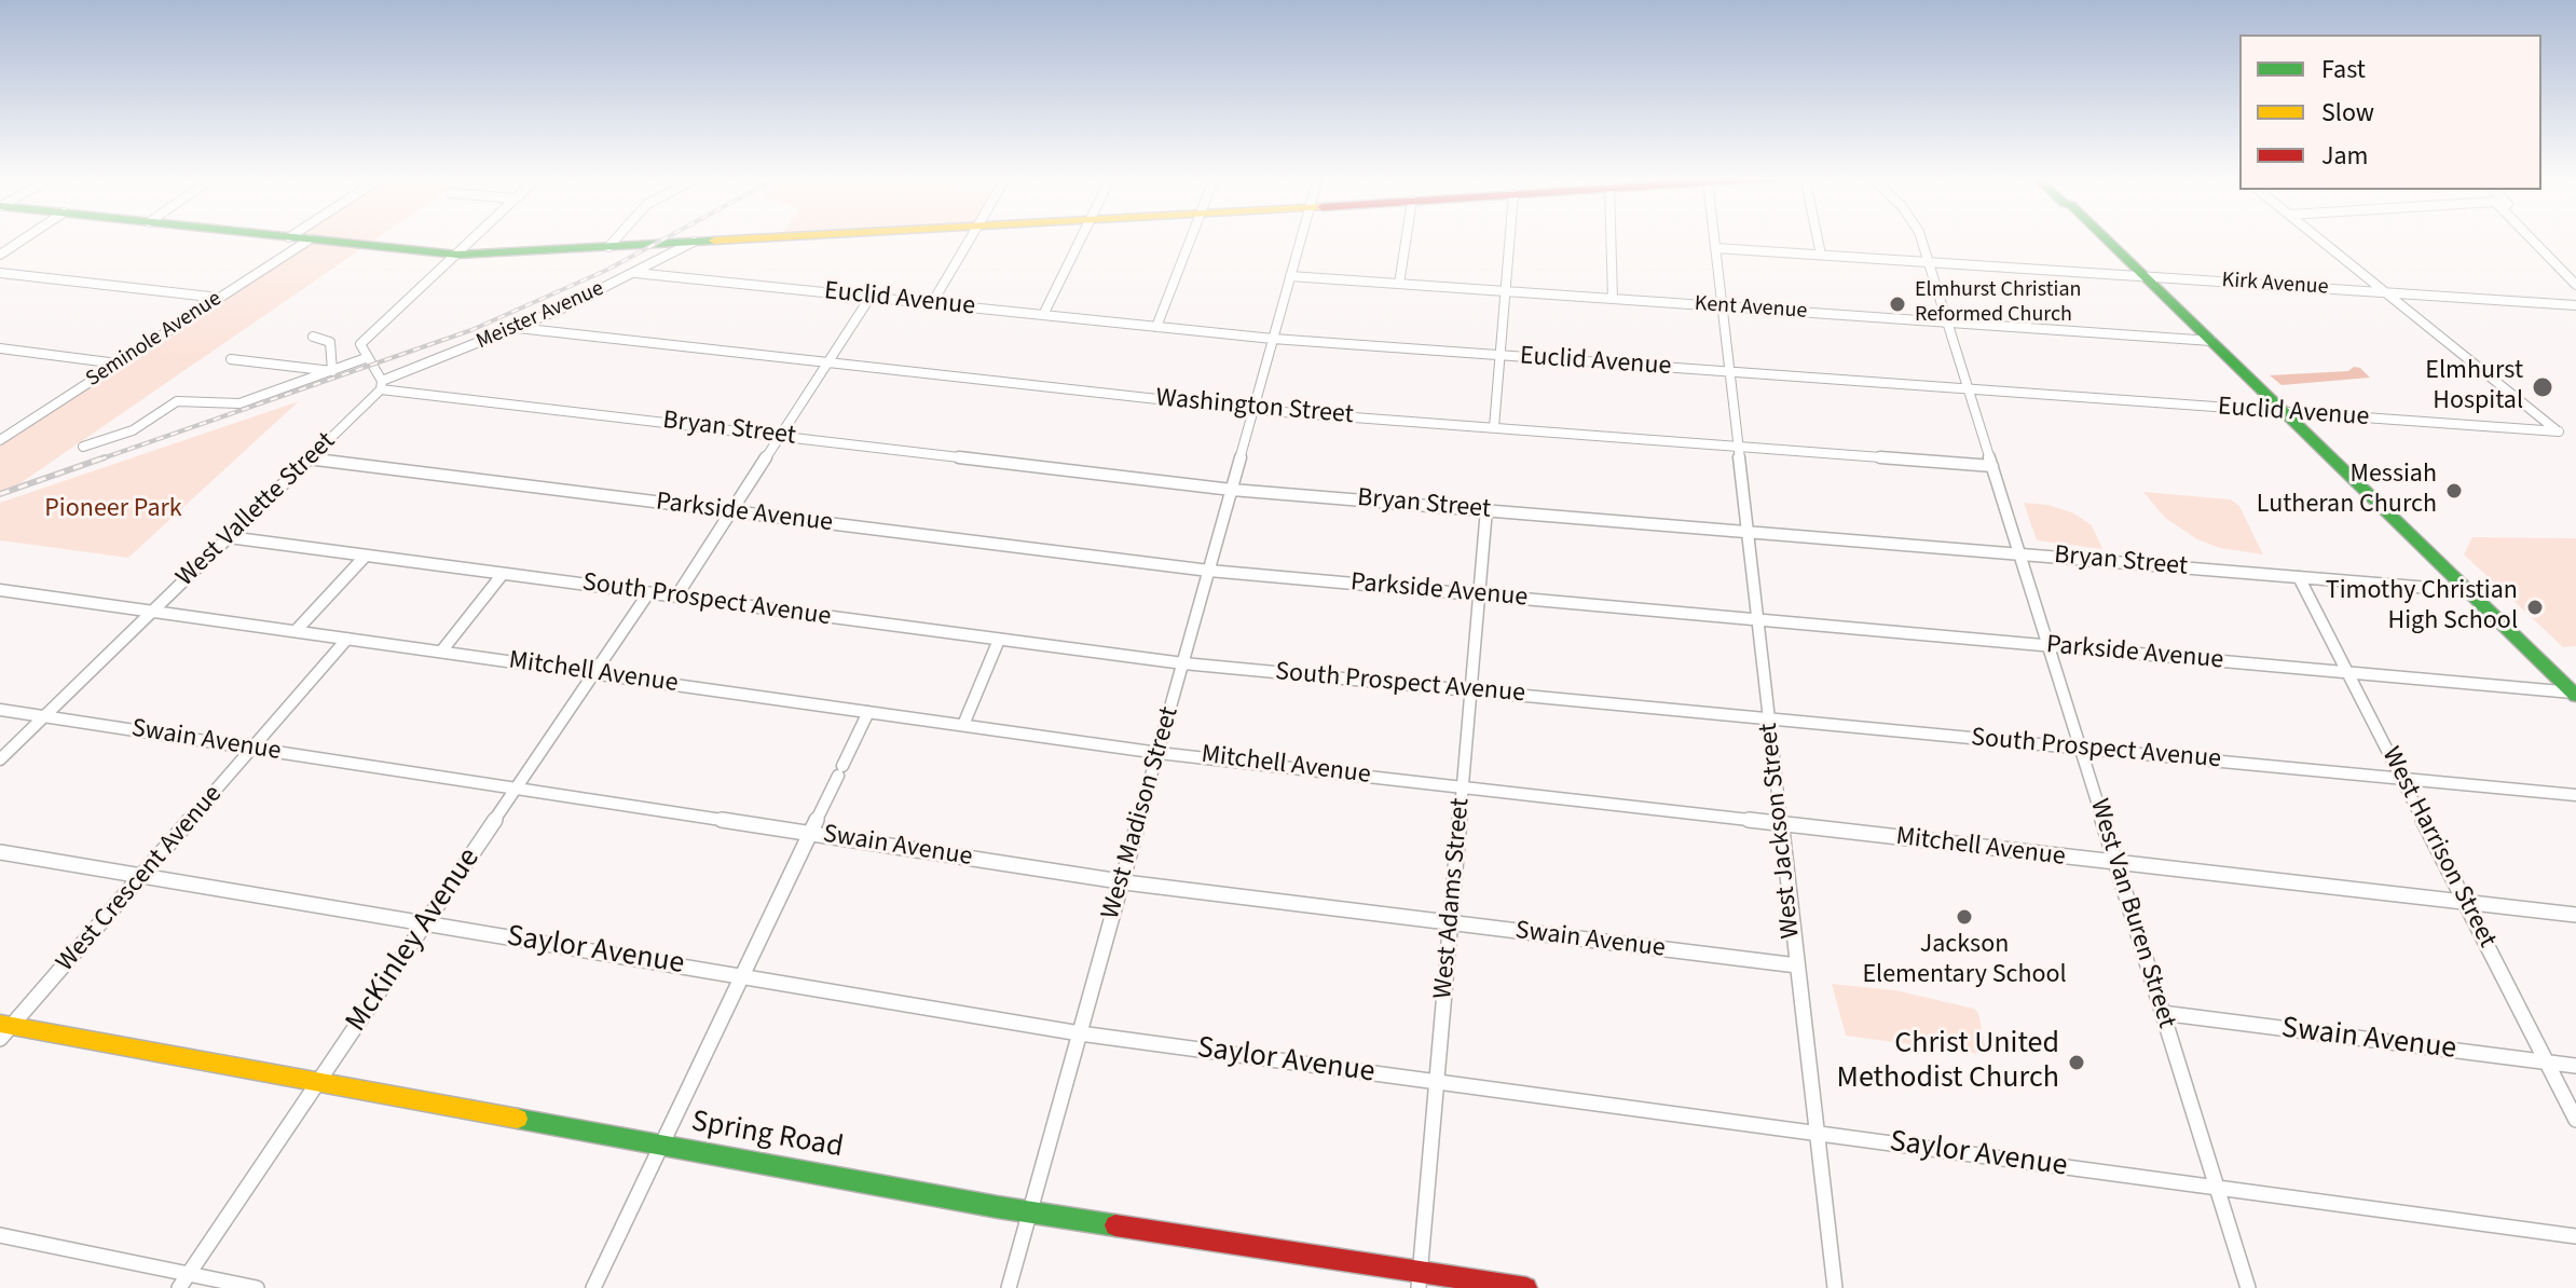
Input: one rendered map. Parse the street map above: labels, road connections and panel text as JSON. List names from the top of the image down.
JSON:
{
  "streets": {
    "main road": ["Spring Road"],
    "street": [
      "Kirk Avenue",
      "Euclid Avenue",
      "Kent Avenue",
      "Meister Avenue",
      "Seminole Avenue",
      "Washington Street",
      "Bryan Street",
      "West Vallette Street",
      "Parkside Avenue",
      "South Prospect Avenue",
      "Mitchell Avenue",
      "Swain Avenue",
      "West Madison Street",
      "West Jackson Street",
      "West Harrison Street",
      "West Crescent Avenue",
      "West Adams Street",
      "West Van Buren Street",
      "McKinley Avenue",
      "Saylor Avenue"
    ]
  },
  "crossings": [
    ["Kirk Avenue", "Euclid Avenue"],
    ["Kirk Avenue", "West Jackson Street"],
    ["Kirk Avenue", "West Van Buren Street"],
    ["Euclid Avenue", "Meister Avenue"],
    ["Euclid Avenue", "West Madison Street"],
    ["Euclid Avenue", "West Jackson Street"],
    ["Euclid Avenue", "West Van Buren Street"],
    ["Kent Avenue", "West Madison Street"],
    ["Kent Avenue", "West Jackson Street"],
    ["Kent Avenue", "West Van Buren Street"],
    ["Meister Avenue", "Washington Street"],
    ["Meister Avenue", "Bryan Street"],
    ["Meister Avenue", "West Vallette Street"],
    ["Washington Street", "West Madison Street"],
    ["Washington Street", "West Jackson Street"],
    ["Washington Street", "West Van Buren Street"],
    ["Bryan Street", "West Vallette Street"],
    ["Bryan Street", "West Madison Street"],
    ["Bryan Street", "West Jackson Street"],
    ["Bryan Street", "West Harrison Street"],
    ["Bryan Street", "West Adams Street"],
    ["Bryan Street", "West Van Buren Street"],
    ["West Vallette Street", "Parkside Avenue"],
    ["West Vallette Street", "South Prospect Avenue"],
    ["West Vallette Street", "Mitchell Avenue"],
    ["West Vallette Street", "Swain Avenue"],
    ["Parkside Avenue", "West Madison Street"],
    ["Parkside Avenue", "West Jackson Street"],
    ["Parkside Avenue", "West Harrison Street"],
    ["Parkside Avenue", "West Adams Street"],
    ["Parkside Avenue", "West Van Buren Street"],
    ["South Prospect Avenue", "West Madison Street"],
    ["South Prospect Avenue", "West Jackson Street"],
    ["South Prospect Avenue", "West Harrison Street"],
    ["South Prospect Avenue", "West Adams Street"],
    ["South Prospect Avenue", "West Van Buren Street"],
    ["South Prospect Avenue", "McKinley Avenue"],
    ["Mitchell Avenue", "West Madison Street"],
    ["Mitchell Avenue", "West Jackson Street"],
    ["Mitchell Avenue", "West Harrison Street"],
    ["Mitchell Avenue", "West Crescent Avenue"],
    ["Mitchell Avenue", "West Adams Street"],
    ["Mitchell Avenue", "West Van Buren Street"],
    ["Mitchell Avenue", "McKinley Avenue"],
    ["Swain Avenue", "West Madison Street"],
    ["Swain Avenue", "West Jackson Street"],
    ["Swain Avenue", "West Harrison Street"],
    ["Swain Avenue", "West Crescent Avenue"],
    ["Swain Avenue", "West Adams Street"],
    ["Swain Avenue", "West Van Buren Street"],
    ["Swain Avenue", "McKinley Avenue"],
    ["West Madison Street", "Saylor Avenue"],
    ["West Madison Street", "Spring Road"],
    ["West Jackson Street", "Saylor Avenue"],
    ["West Crescent Avenue", "Saylor Avenue"],
    ["West Crescent Avenue", "Spring Road"],
    ["West Adams Street", "Saylor Avenue"],
    ["West Adams Street", "Spring Road"],
    ["West Van Buren Street", "Saylor Avenue"],
    ["McKinley Avenue", "Saylor Avenue"],
    ["McKinley Avenue", "Spring Road"]
  ],
  "parks": ["Pioneer Park"],
  "places": [
    "Elmhurst Christian Reformed Church",
    "Elmhurst Hospital",
    "Messiah Lutheran Church",
    "Timothy Christian High School",
    "Jackson Elementary School",
    "Christ United Methodist Church"
  ],
  "legend": ["Fast", "Slow", "Jam"]
}
